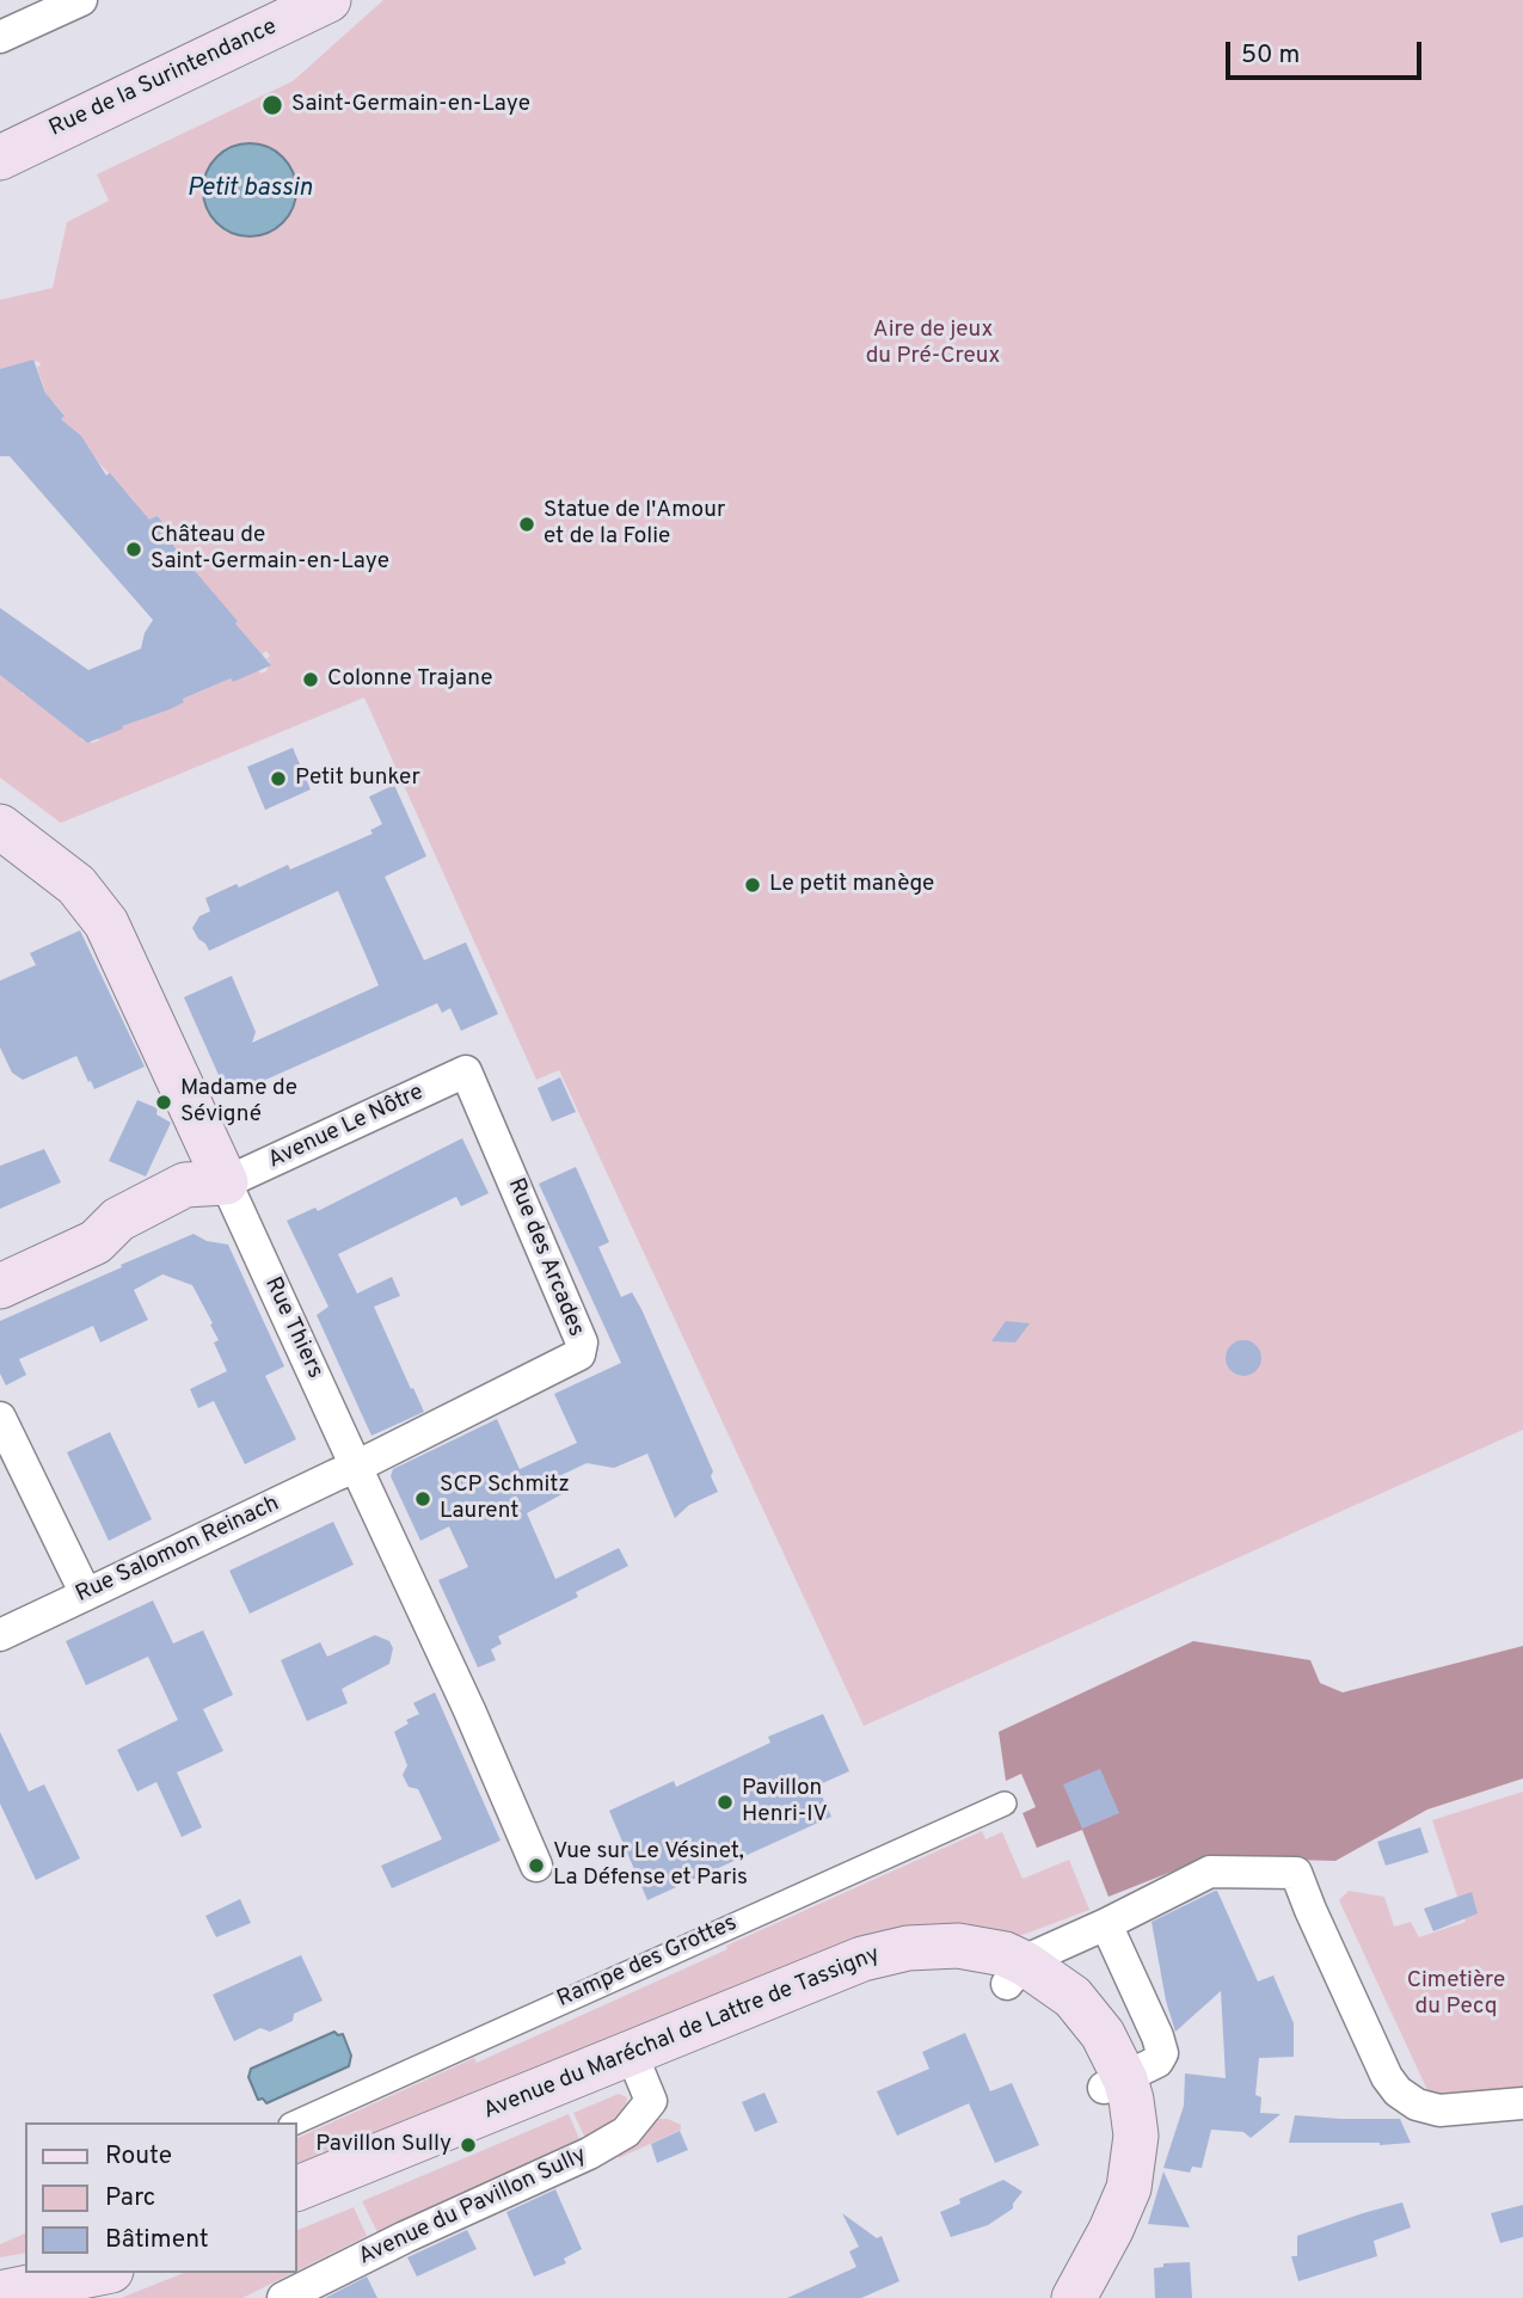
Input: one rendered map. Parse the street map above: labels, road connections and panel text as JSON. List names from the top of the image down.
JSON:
{
  "streets": {
    "main road": ["Rue de la Surintendance", "Rue Thiers", "Avenue du Maréchal de Lattre de Tassigny"],
    "street": [
      "Avenue Le Nôtre",
      "Rue des Arcades",
      "Rue Salomon Reinach",
      "Rampe des Grottes",
      "Avenue du Pavillon Sully"
    ]
  },
  "crossings": [
    ["Avenue Le Nôtre", "Rue des Arcades"],
    ["Avenue Le Nôtre", "Rue Thiers"],
    ["Rue des Arcades", "Rue Thiers"],
    ["Rue des Arcades", "Rue Salomon Reinach"],
    ["Rue Thiers", "Rue Salomon Reinach"],
    ["Avenue du Maréchal de Lattre de Tassigny", "Avenue du Pavillon Sully"]
  ],
  "water": ["Petit bassin"],
  "parks": ["Aire de jeux du Pré-Creux", "Cimetière du Pecq"],
  "places": [
    "Saint-Germain-en-Laye",
    "Statue de l'Amour et de la Folie",
    "Château de Saint-Germain-en-Laye",
    "Colonne Trajane",
    "Petit bunker",
    "Le petit manège",
    "Madame de Sévigné",
    "SCP Schmitz Laurent",
    "Pavillon Henri-IV",
    "Vue sur Le Vésinet, La Défense et Paris",
    "Pavillon Sully"
  ],
  "legend": ["Route", "Parc", "Bâtiment"],
  "scale_bar": "50 m"
}
